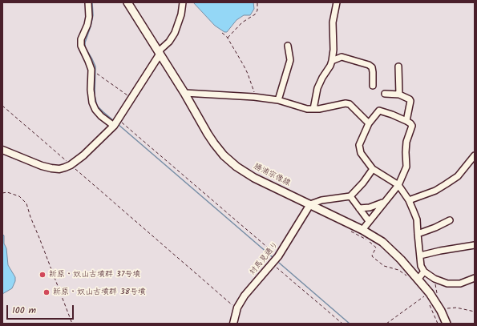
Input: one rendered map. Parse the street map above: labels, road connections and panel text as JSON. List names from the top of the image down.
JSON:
{
  "streets": {
    "main road": ["勝浦宗像線"],
    "street": ["対馬見通り"]
  },
  "crossings": [
    ["勝浦宗像線", "対馬見通り"]
  ],
  "places": ["新原・奴山古墳群 37号墳", "新原・奴山古墳群 38号墳"],
  "scale_bar": "100 m"
}
